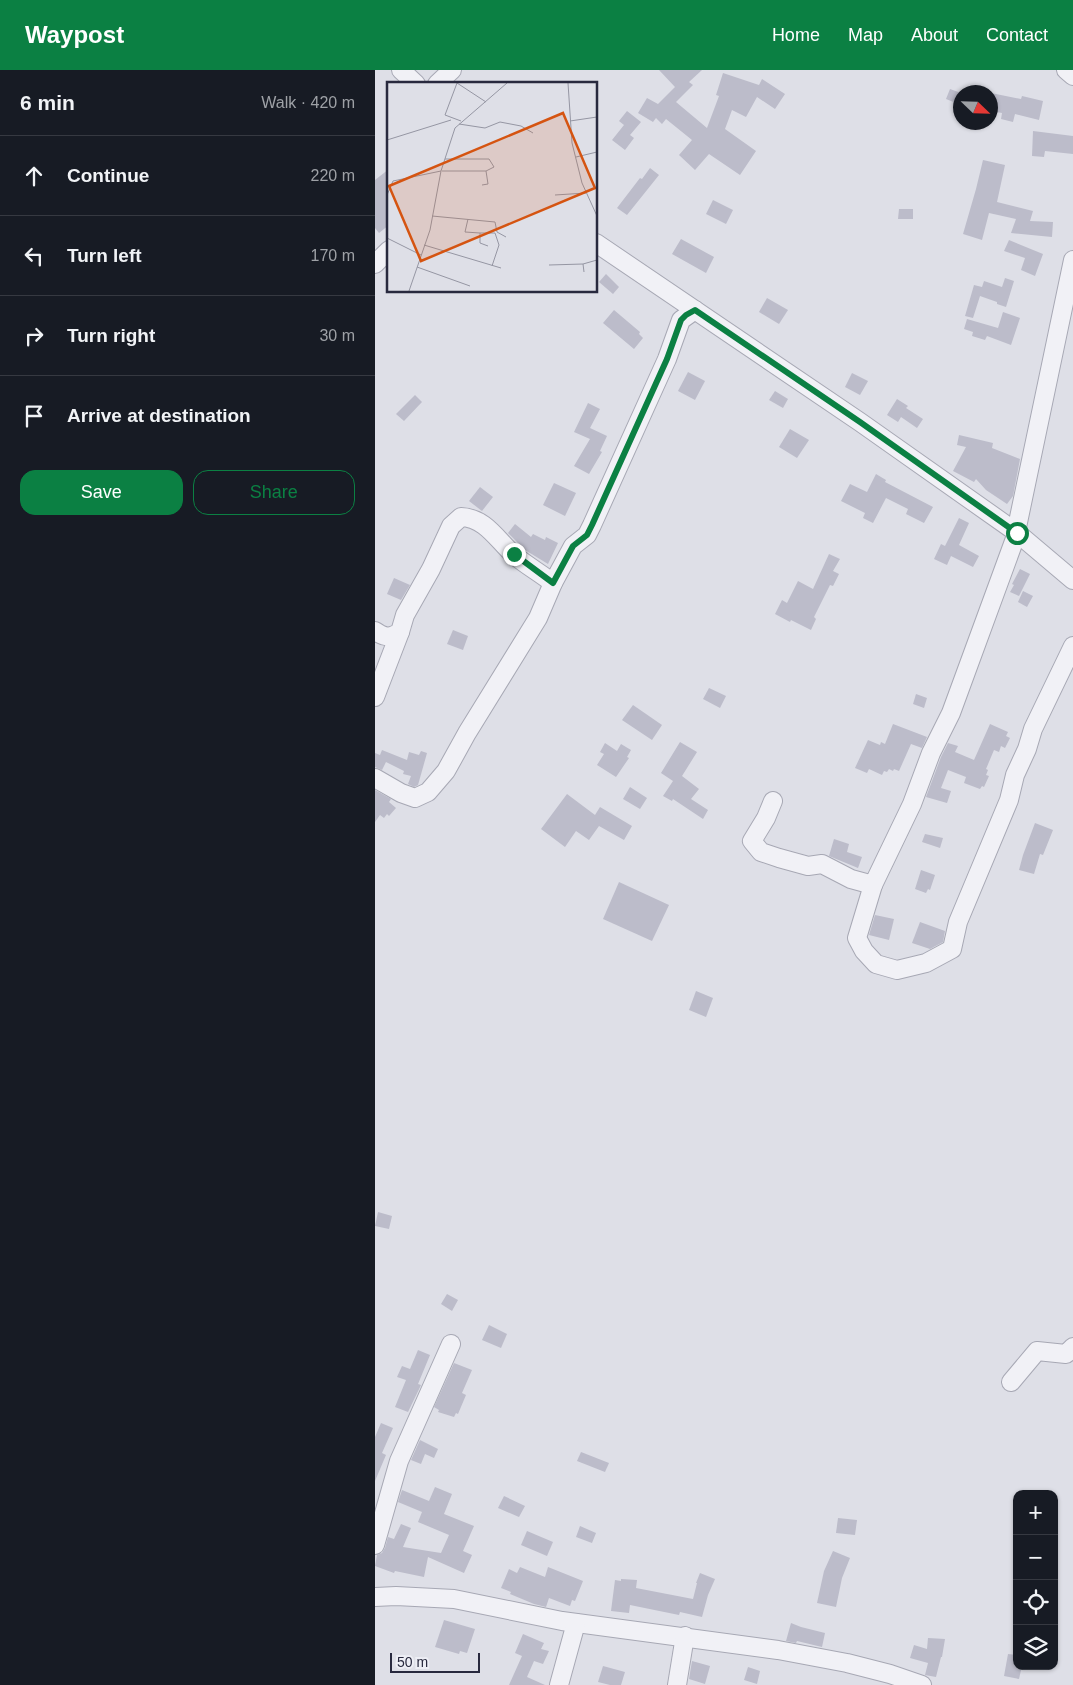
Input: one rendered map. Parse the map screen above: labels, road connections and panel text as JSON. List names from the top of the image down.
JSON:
{
  "scale_bar": "50 m",
  "north": "bottom right",
  "page": {
    "header": "Waypost",
    "nav": [
      "Home",
      "Map",
      "About",
      "Contact"
    ],
    "heading": ["6 min", "Walk · 420 m"],
    "list": [
      ["Continue", "220 m"],
      ["Turn left", "170 m"],
      ["Turn right", "30 m"],
      "Arrive at destination"
    ],
    "buttons": ["Save", "Share"],
    "map_buttons": ["+", "−"],
    "scale": "50 m"
  }
}
